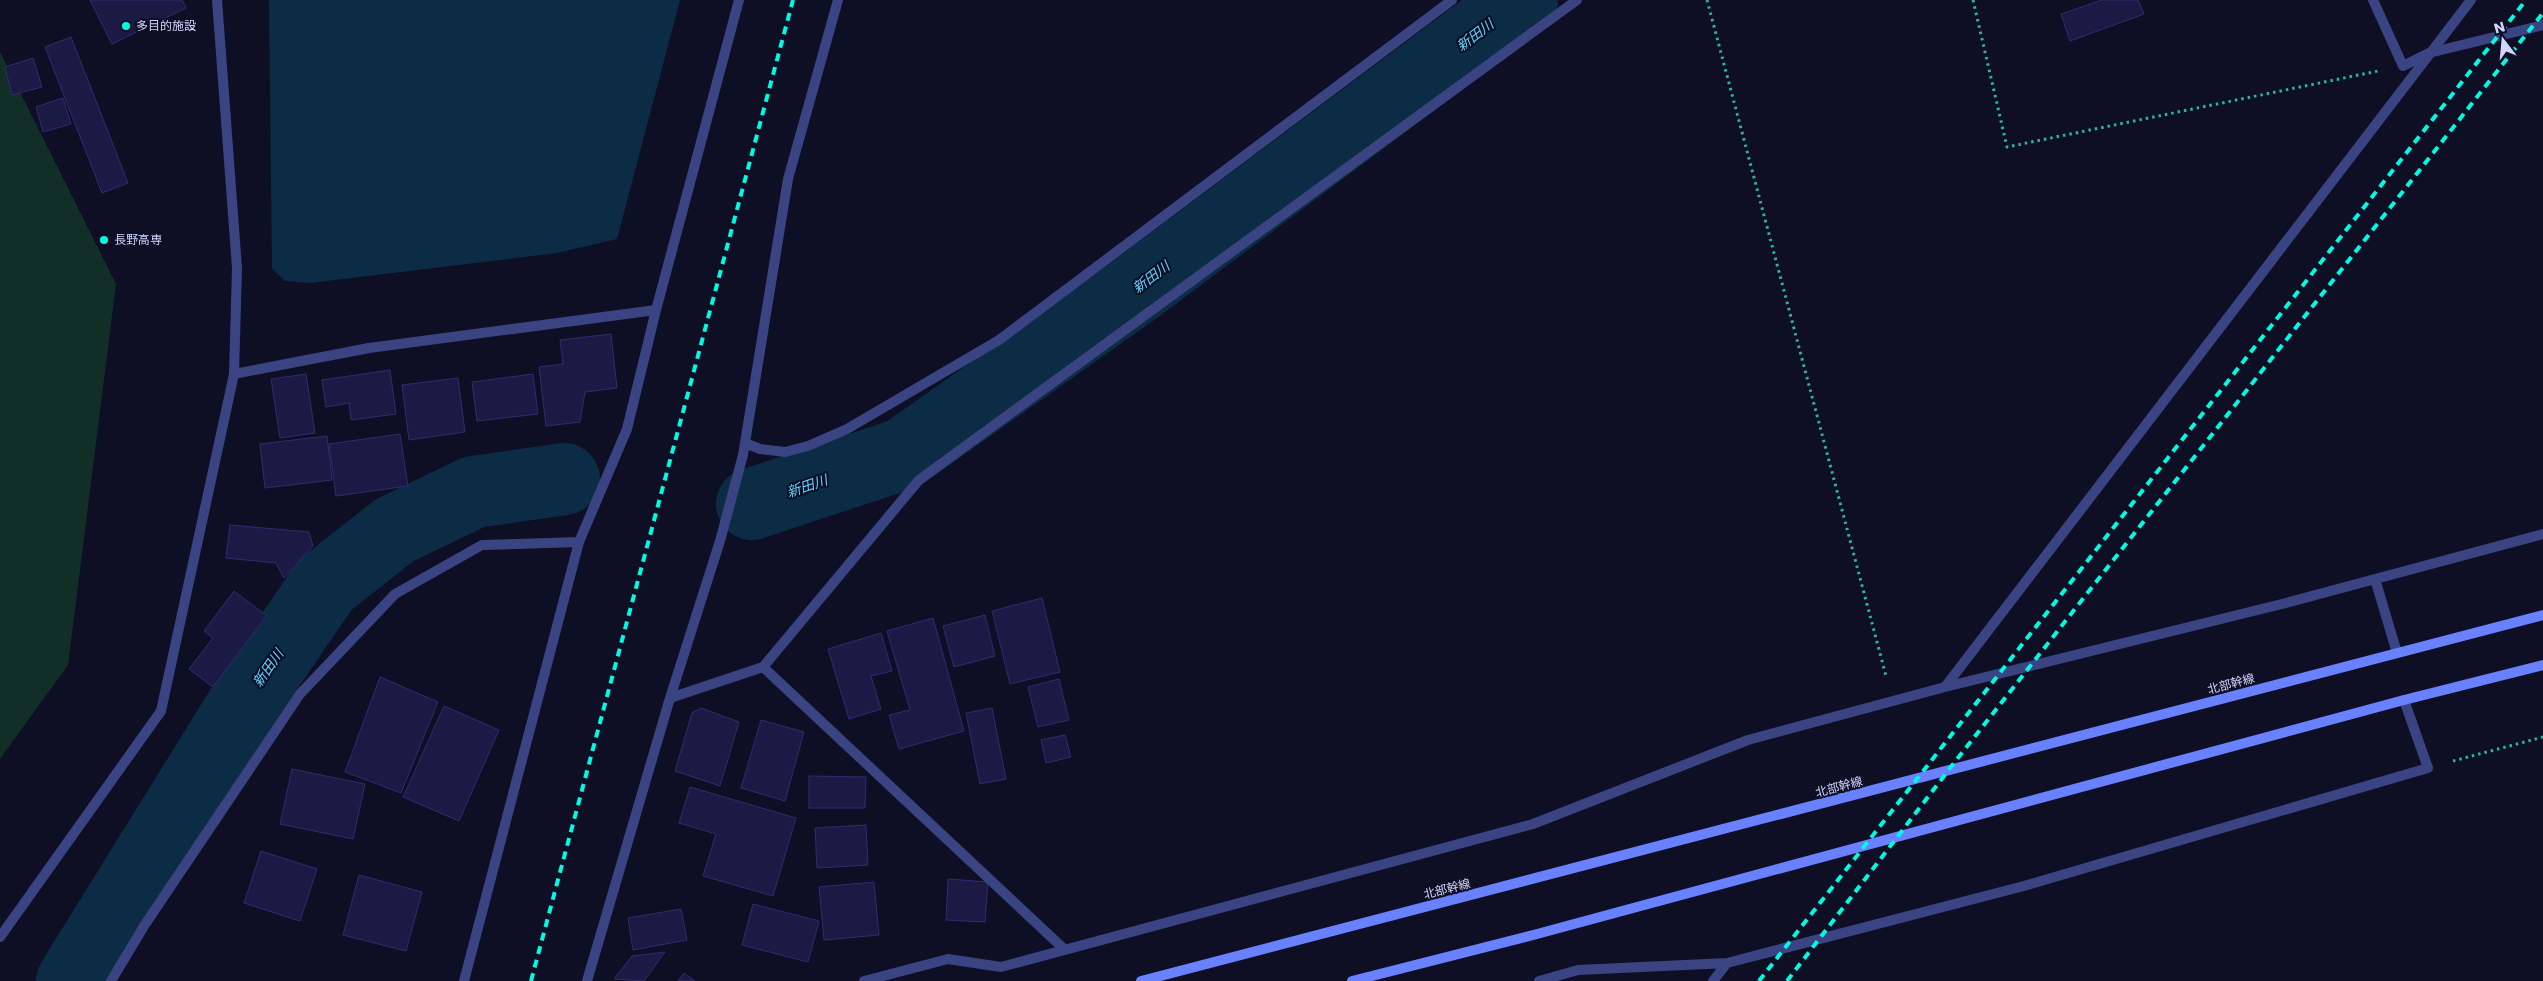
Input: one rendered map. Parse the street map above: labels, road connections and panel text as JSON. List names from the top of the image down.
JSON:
{
  "streets": {
    "street": ["北部幹線"]
  },
  "water": ["新田川"],
  "places": ["多目的施設", "長野高専"],
  "north": "top"
}
